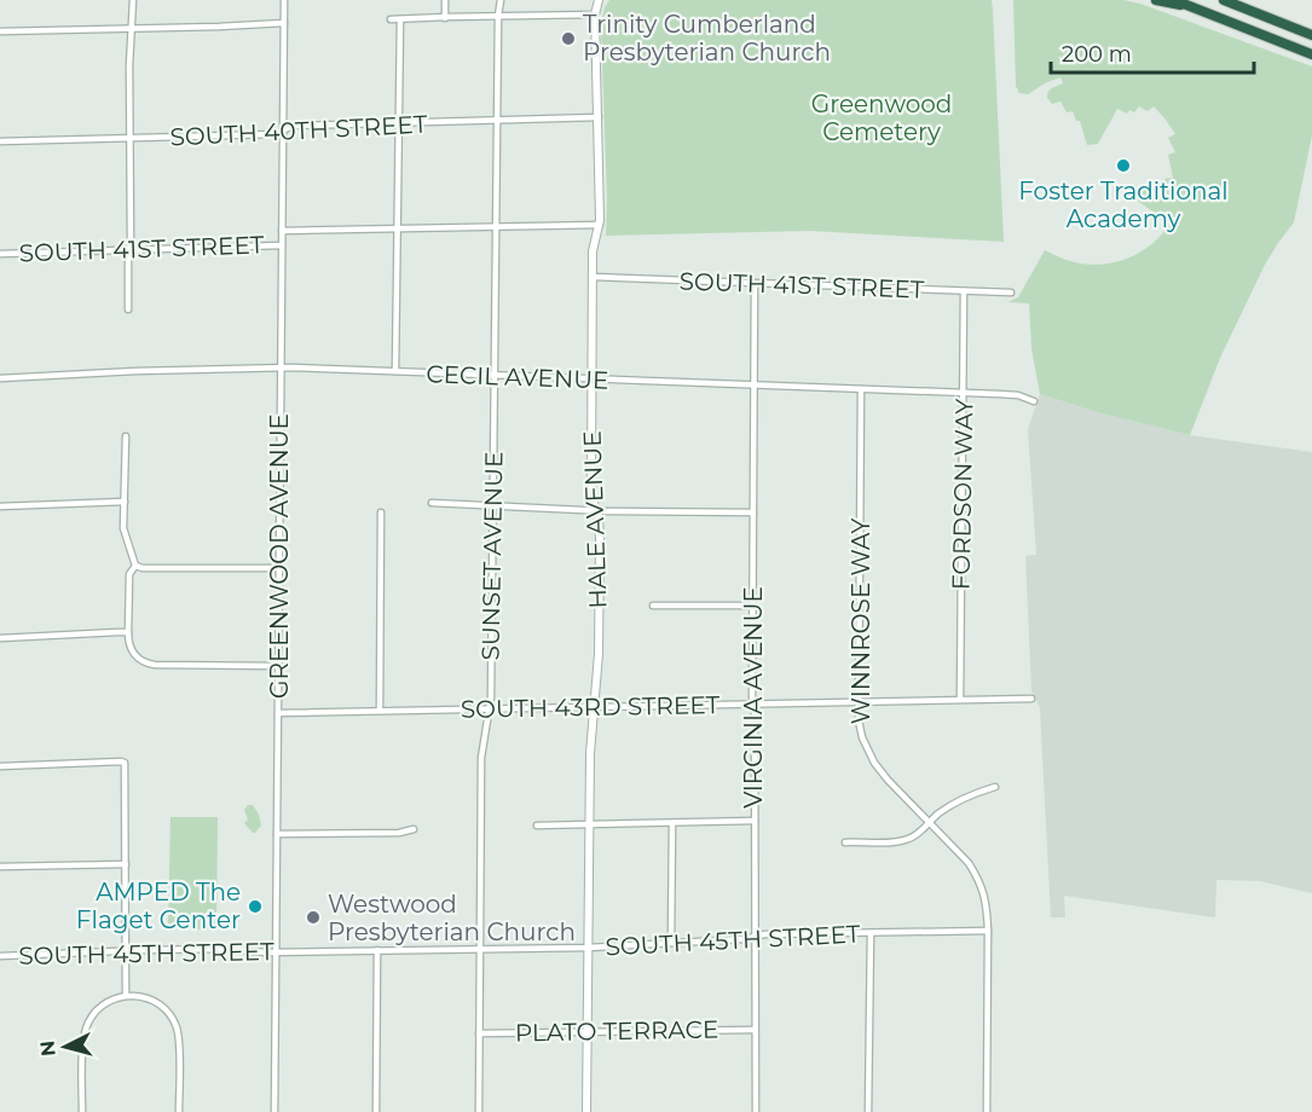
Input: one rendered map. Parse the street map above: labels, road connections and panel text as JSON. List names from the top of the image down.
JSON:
{
  "streets": {
    "street": [
      "SOUTH 40TH STREET",
      "SOUTH 41ST STREET",
      "CECIL AVENUE",
      "FORDSON WAY",
      "HALE AVENUE",
      "GREENWOOD AVENUE",
      "SUNSET AVENUE",
      "WINNROSE WAY",
      "VIRGINIA AVENUE",
      "SOUTH 43RD STREET",
      "SOUTH 45TH STREET",
      "PLATO TERRACE"
    ]
  },
  "crossings": [
    ["SOUTH 40TH STREET", "HALE AVENUE"],
    ["SOUTH 40TH STREET", "GREENWOOD AVENUE"],
    ["SOUTH 40TH STREET", "SUNSET AVENUE"],
    ["SOUTH 41ST STREET", "FORDSON WAY"],
    ["SOUTH 41ST STREET", "HALE AVENUE"],
    ["SOUTH 41ST STREET", "GREENWOOD AVENUE"],
    ["SOUTH 41ST STREET", "SUNSET AVENUE"],
    ["SOUTH 41ST STREET", "VIRGINIA AVENUE"],
    ["CECIL AVENUE", "FORDSON WAY"],
    ["CECIL AVENUE", "HALE AVENUE"],
    ["CECIL AVENUE", "GREENWOOD AVENUE"],
    ["CECIL AVENUE", "SUNSET AVENUE"],
    ["CECIL AVENUE", "WINNROSE WAY"],
    ["CECIL AVENUE", "VIRGINIA AVENUE"],
    ["FORDSON WAY", "SOUTH 43RD STREET"],
    ["HALE AVENUE", "SOUTH 43RD STREET"],
    ["HALE AVENUE", "SOUTH 45TH STREET"],
    ["HALE AVENUE", "PLATO TERRACE"],
    ["GREENWOOD AVENUE", "SOUTH 43RD STREET"],
    ["GREENWOOD AVENUE", "SOUTH 45TH STREET"],
    ["SUNSET AVENUE", "SOUTH 43RD STREET"],
    ["SUNSET AVENUE", "SOUTH 45TH STREET"],
    ["SUNSET AVENUE", "PLATO TERRACE"],
    ["WINNROSE WAY", "SOUTH 43RD STREET"],
    ["WINNROSE WAY", "SOUTH 45TH STREET"],
    ["VIRGINIA AVENUE", "SOUTH 43RD STREET"],
    ["VIRGINIA AVENUE", "SOUTH 45TH STREET"],
    ["VIRGINIA AVENUE", "PLATO TERRACE"]
  ],
  "parks": ["Greenwood Cemetery"],
  "places": [
    "Trinity Cumberland Presbyterian Church",
    "Foster Traditional Academy",
    "AMPED The Flaget Center",
    "Westwood Presbyterian Church"
  ],
  "scale_bar": "200 m",
  "north": "left"
}
